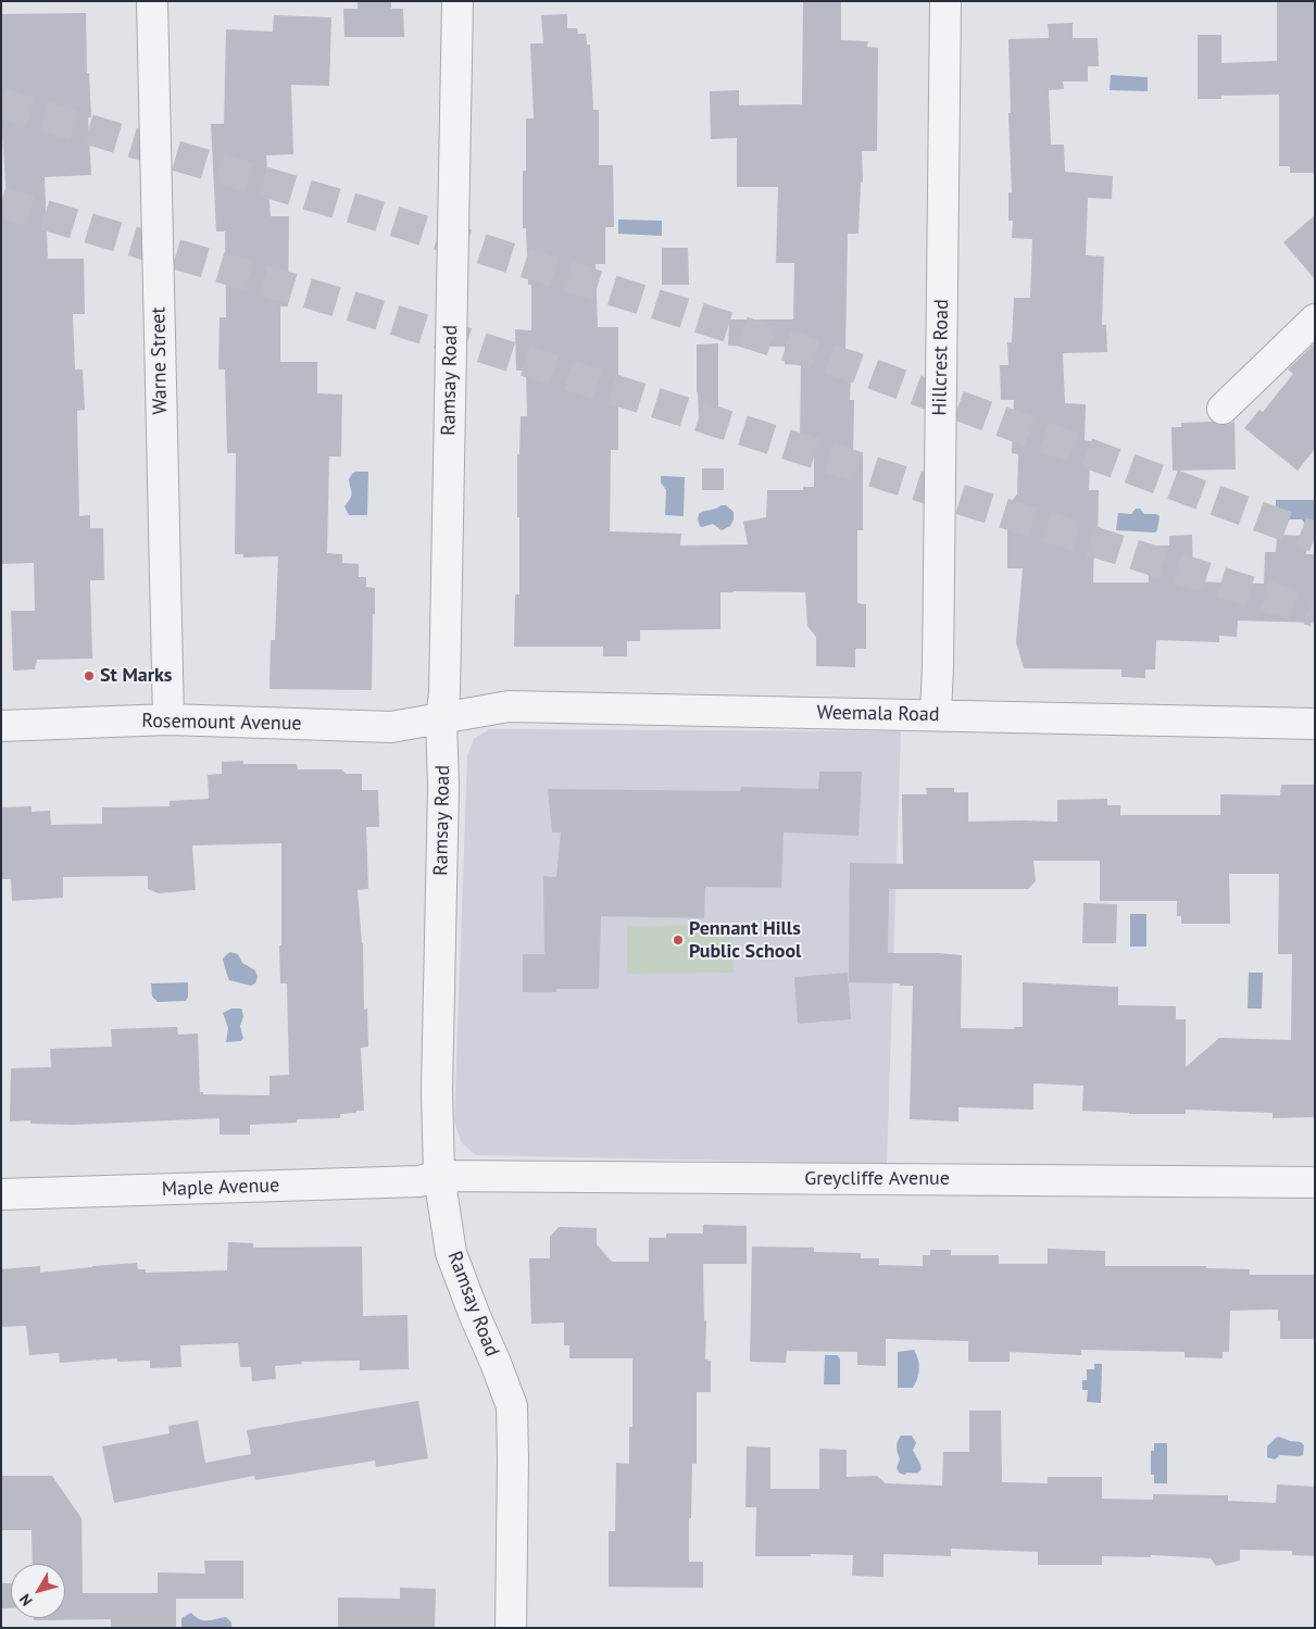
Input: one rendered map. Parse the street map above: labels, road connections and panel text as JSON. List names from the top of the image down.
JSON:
{
  "streets": {
    "street": [
      "Hillcrest Road",
      "Warne Street",
      "Ramsay Road",
      "Weemala Road",
      "Rosemount Avenue",
      "Greycliffe Avenue",
      "Maple Avenue"
    ]
  },
  "crossings": [
    ["Hillcrest Road", "Weemala Road"],
    ["Warne Street", "Rosemount Avenue"],
    ["Ramsay Road", "Weemala Road"],
    ["Ramsay Road", "Rosemount Avenue"],
    ["Ramsay Road", "Greycliffe Avenue"],
    ["Ramsay Road", "Maple Avenue"],
    ["Weemala Road", "Rosemount Avenue"],
    ["Greycliffe Avenue", "Maple Avenue"]
  ],
  "places": ["St Marks", "Pennant Hills Public School"],
  "north": "bottom left"
}
